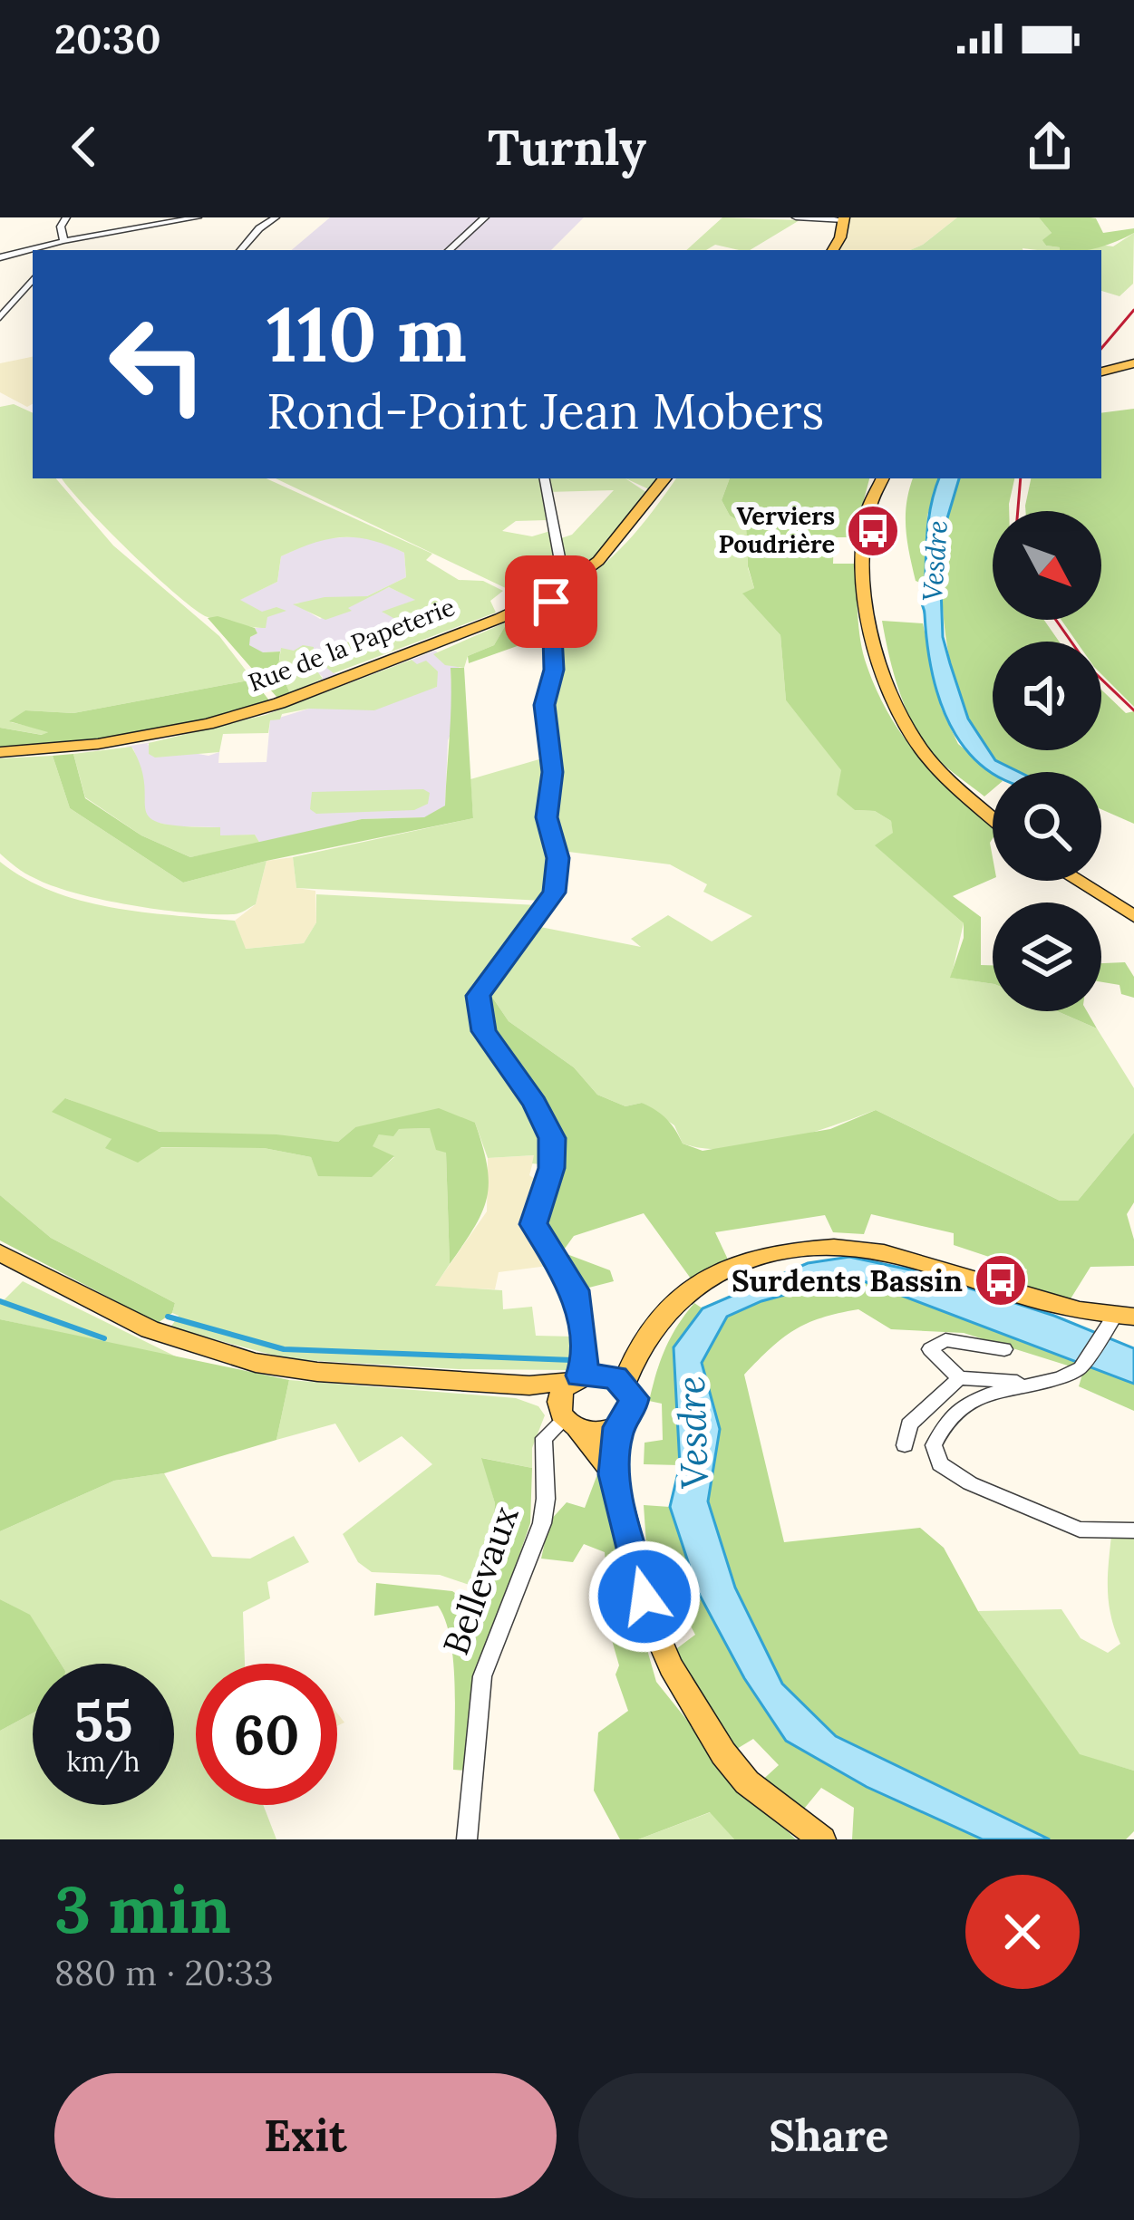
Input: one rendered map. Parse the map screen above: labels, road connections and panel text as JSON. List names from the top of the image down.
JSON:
{
  "streets": {
    "main road": ["Rue de la Papeterie"],
    "street": ["Bellevaux"]
  },
  "water": ["Vesdre"],
  "places": {
    "bus stop": ["Verviers Poudrière", "Surdents Bassin"]
  },
  "north": "bottom right",
  "page": {
    "status": "20:30",
    "header": "Turnly",
    "turn": ["110 m", "Rond-Point Jean Mobers"],
    "speed": "55 km/h",
    "limit": "60",
    "heading": ["3 min", "880 m · 20:33"],
    "buttons": ["Exit", "Share"]
  }
}
